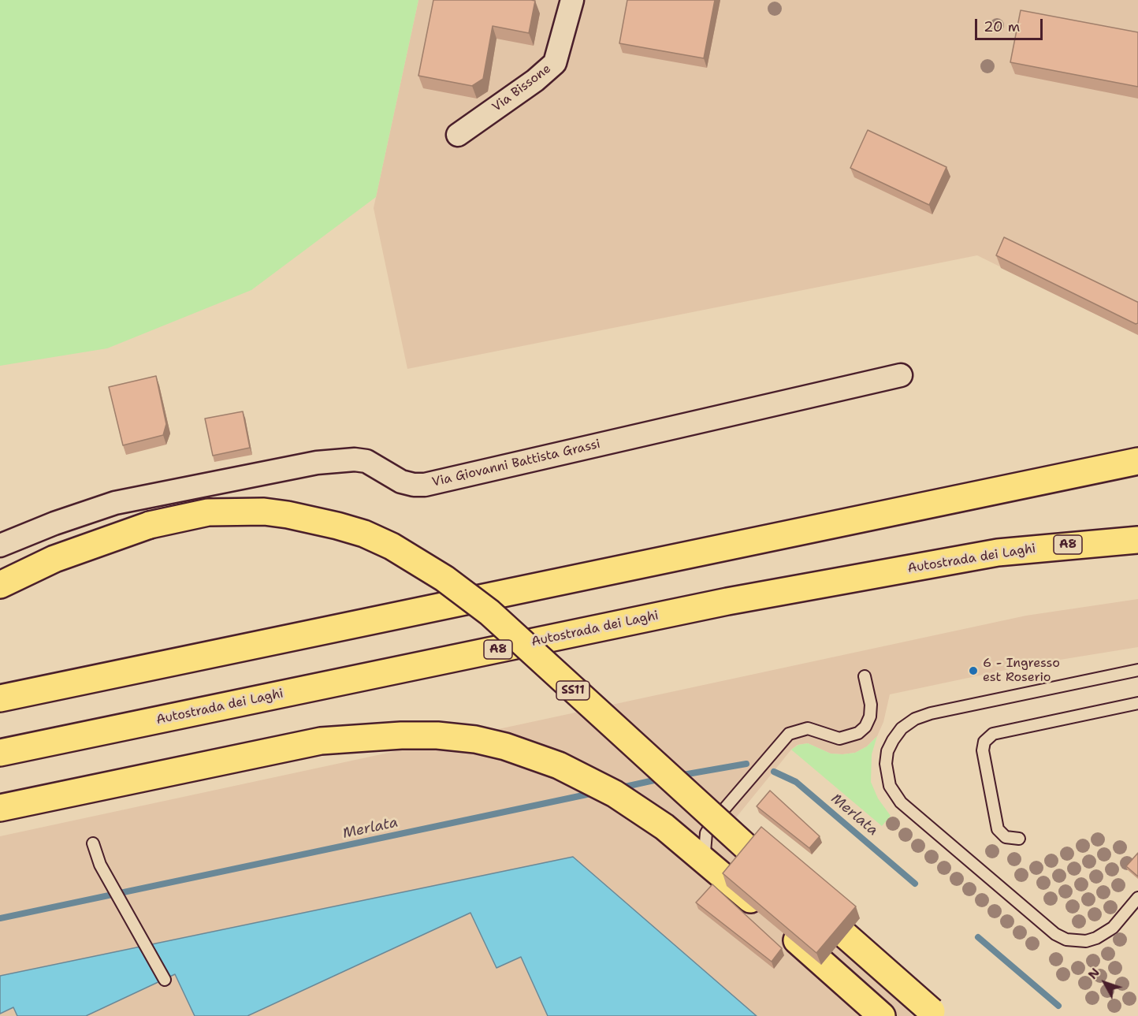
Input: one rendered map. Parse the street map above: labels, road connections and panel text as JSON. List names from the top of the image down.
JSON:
{
  "streets": {
    "highway": ["A8", "Autostrada dei Laghi", "SS11"],
    "street": ["Via Bissone", "Via Giovanni Battista Grassi"]
  },
  "water": ["Merlata"],
  "places": ["6 - Ingresso est Roserio"],
  "scale_bar": "20 m",
  "north": "top left"
}
